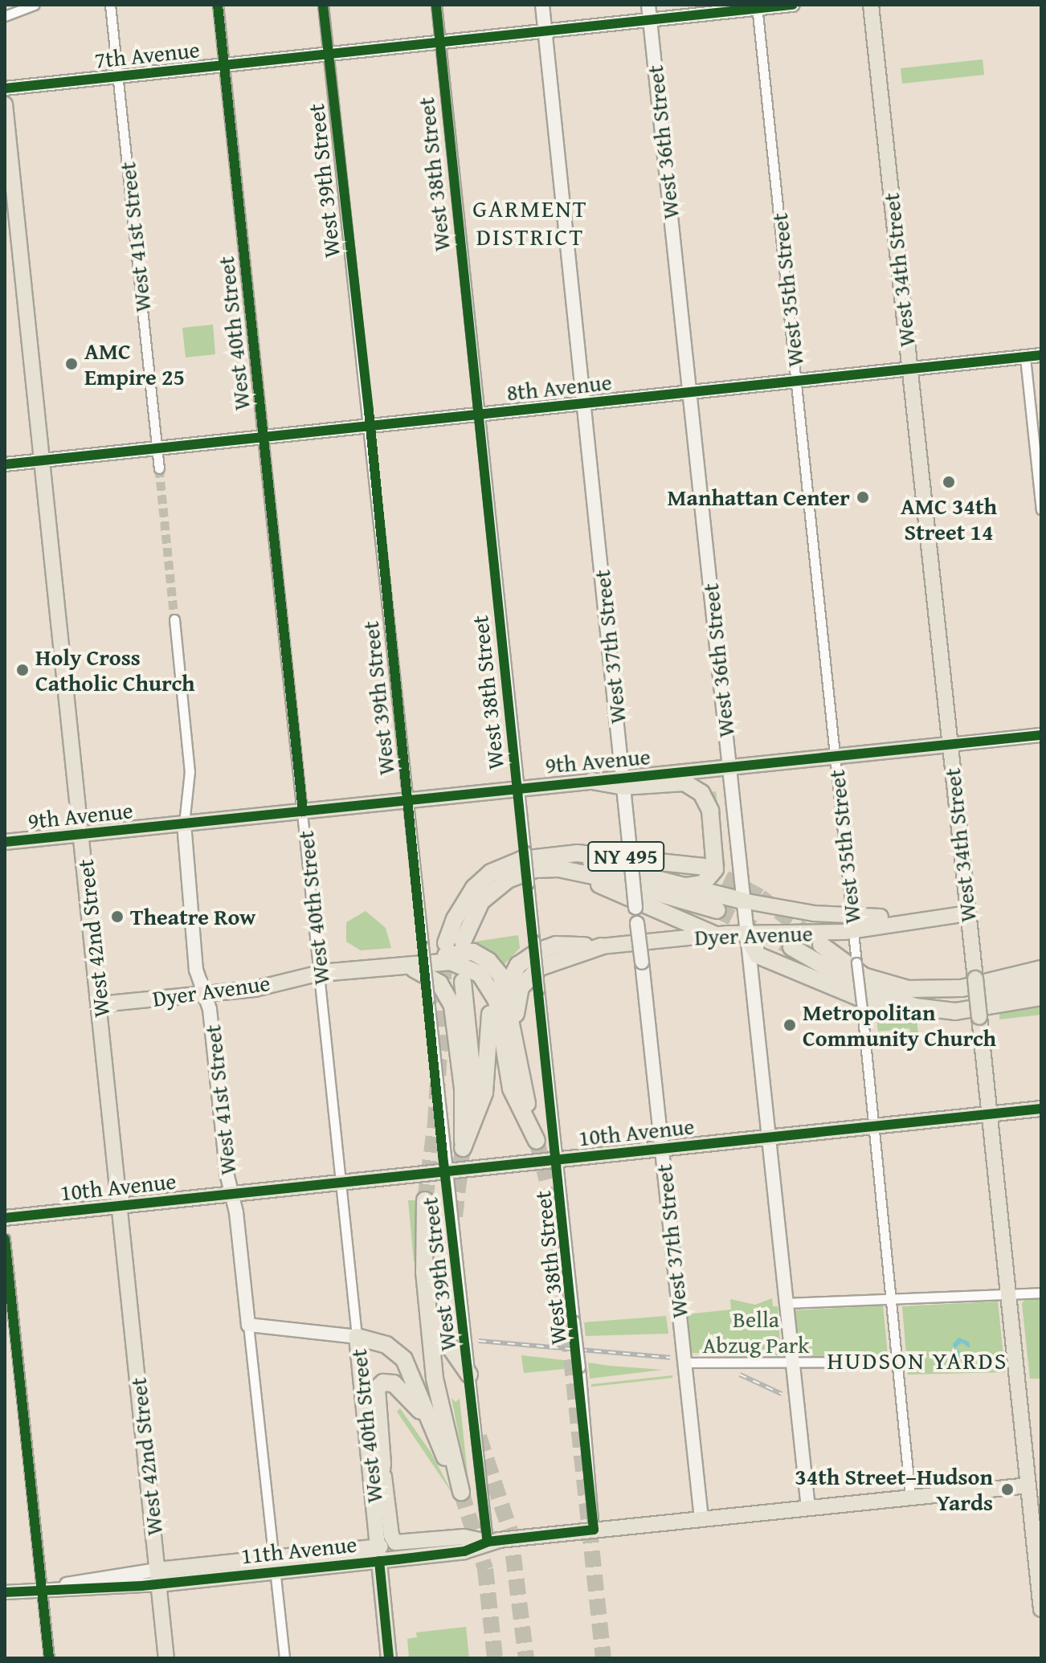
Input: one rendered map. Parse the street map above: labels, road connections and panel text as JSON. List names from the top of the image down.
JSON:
{
  "streets": {
    "highway": ["NY 495"],
    "main road": [
      "7th Avenue",
      "West 36th Street",
      "West 41st Street",
      "West 34th Street",
      "West 40th Street",
      "8th Avenue",
      "West 37th Street",
      "9th Avenue",
      "Dyer Avenue",
      "West 42nd Street",
      "10th Avenue",
      "11th Avenue"
    ],
    "street": ["West 38th Street", "West 39th Street", "West 35th Street"]
  },
  "crossings": [
    ["7th Avenue", "West 36th Street"],
    ["7th Avenue", "West 38th Street"],
    ["7th Avenue", "West 39th Street"],
    ["7th Avenue", "West 41st Street"],
    ["7th Avenue", "West 35th Street"],
    ["7th Avenue", "West 40th Street"],
    ["7th Avenue", "West 37th Street"],
    ["West 36th Street", "8th Avenue"],
    ["West 36th Street", "9th Avenue"],
    ["West 36th Street", "Dyer Avenue"],
    ["West 36th Street", "10th Avenue"],
    ["West 36th Street", "11th Avenue"],
    ["West 38th Street", "8th Avenue"],
    ["West 38th Street", "9th Avenue"],
    ["West 38th Street", "10th Avenue"],
    ["West 38th Street", "11th Avenue"],
    ["West 39th Street", "8th Avenue"],
    ["West 39th Street", "9th Avenue"],
    ["West 39th Street", "10th Avenue"],
    ["West 39th Street", "11th Avenue"],
    ["West 41st Street", "8th Avenue"],
    ["West 41st Street", "9th Avenue"],
    ["West 41st Street", "Dyer Avenue"],
    ["West 41st Street", "10th Avenue"],
    ["West 41st Street", "11th Avenue"],
    ["West 34th Street", "8th Avenue"],
    ["West 34th Street", "9th Avenue"],
    ["West 34th Street", "Dyer Avenue"],
    ["West 34th Street", "10th Avenue"],
    ["West 34th Street", "11th Avenue"],
    ["West 35th Street", "8th Avenue"],
    ["West 35th Street", "9th Avenue"],
    ["West 35th Street", "Dyer Avenue"],
    ["West 35th Street", "10th Avenue"],
    ["West 35th Street", "11th Avenue"],
    ["West 40th Street", "8th Avenue"],
    ["West 40th Street", "9th Avenue"],
    ["West 40th Street", "Dyer Avenue"],
    ["West 40th Street", "10th Avenue"],
    ["West 40th Street", "11th Avenue"],
    ["8th Avenue", "West 37th Street"],
    ["8th Avenue", "West 42nd Street"],
    ["West 37th Street", "9th Avenue"],
    ["West 37th Street", "10th Avenue"],
    ["West 37th Street", "11th Avenue"],
    ["9th Avenue", "West 42nd Street"],
    ["Dyer Avenue", "West 42nd Street"],
    ["West 42nd Street", "10th Avenue"],
    ["West 42nd Street", "11th Avenue"]
  ],
  "districts": ["GARMENT DISTRICT", "HUDSON YARDS"],
  "parks": ["Bella Abzug Park"],
  "places": [
    "AMC Empire 25",
    "AMC 34th Street 14",
    "Manhattan Center",
    "Holy Cross Catholic Church",
    "Theatre Row",
    "Metropolitan Community Church",
    "34th Street–Hudson Yards"
  ]
}
